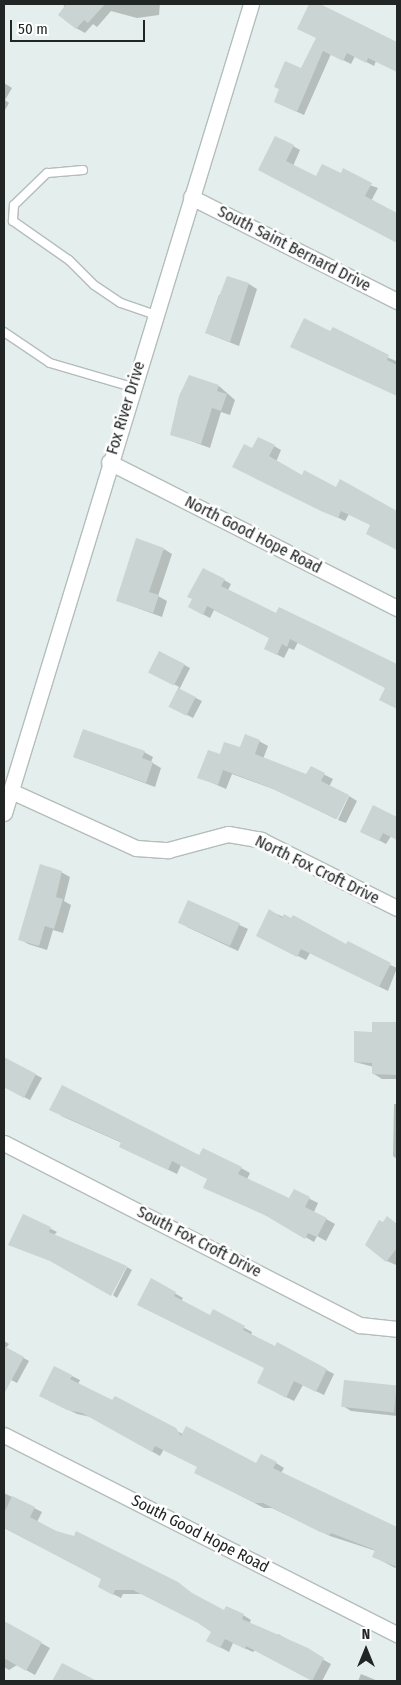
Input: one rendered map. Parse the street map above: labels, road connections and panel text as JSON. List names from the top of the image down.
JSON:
{
  "streets": {
    "street": [
      "South Saint Bernard Drive",
      "Fox River Drive",
      "North Good Hope Road",
      "North Fox Croft Drive",
      "South Fox Croft Drive",
      "South Good Hope Road"
    ]
  },
  "crossings": [
    ["South Saint Bernard Drive", "Fox River Drive"],
    ["Fox River Drive", "North Good Hope Road"],
    ["Fox River Drive", "North Fox Croft Drive"]
  ],
  "scale_bar": "50 m",
  "north": "top"
}
